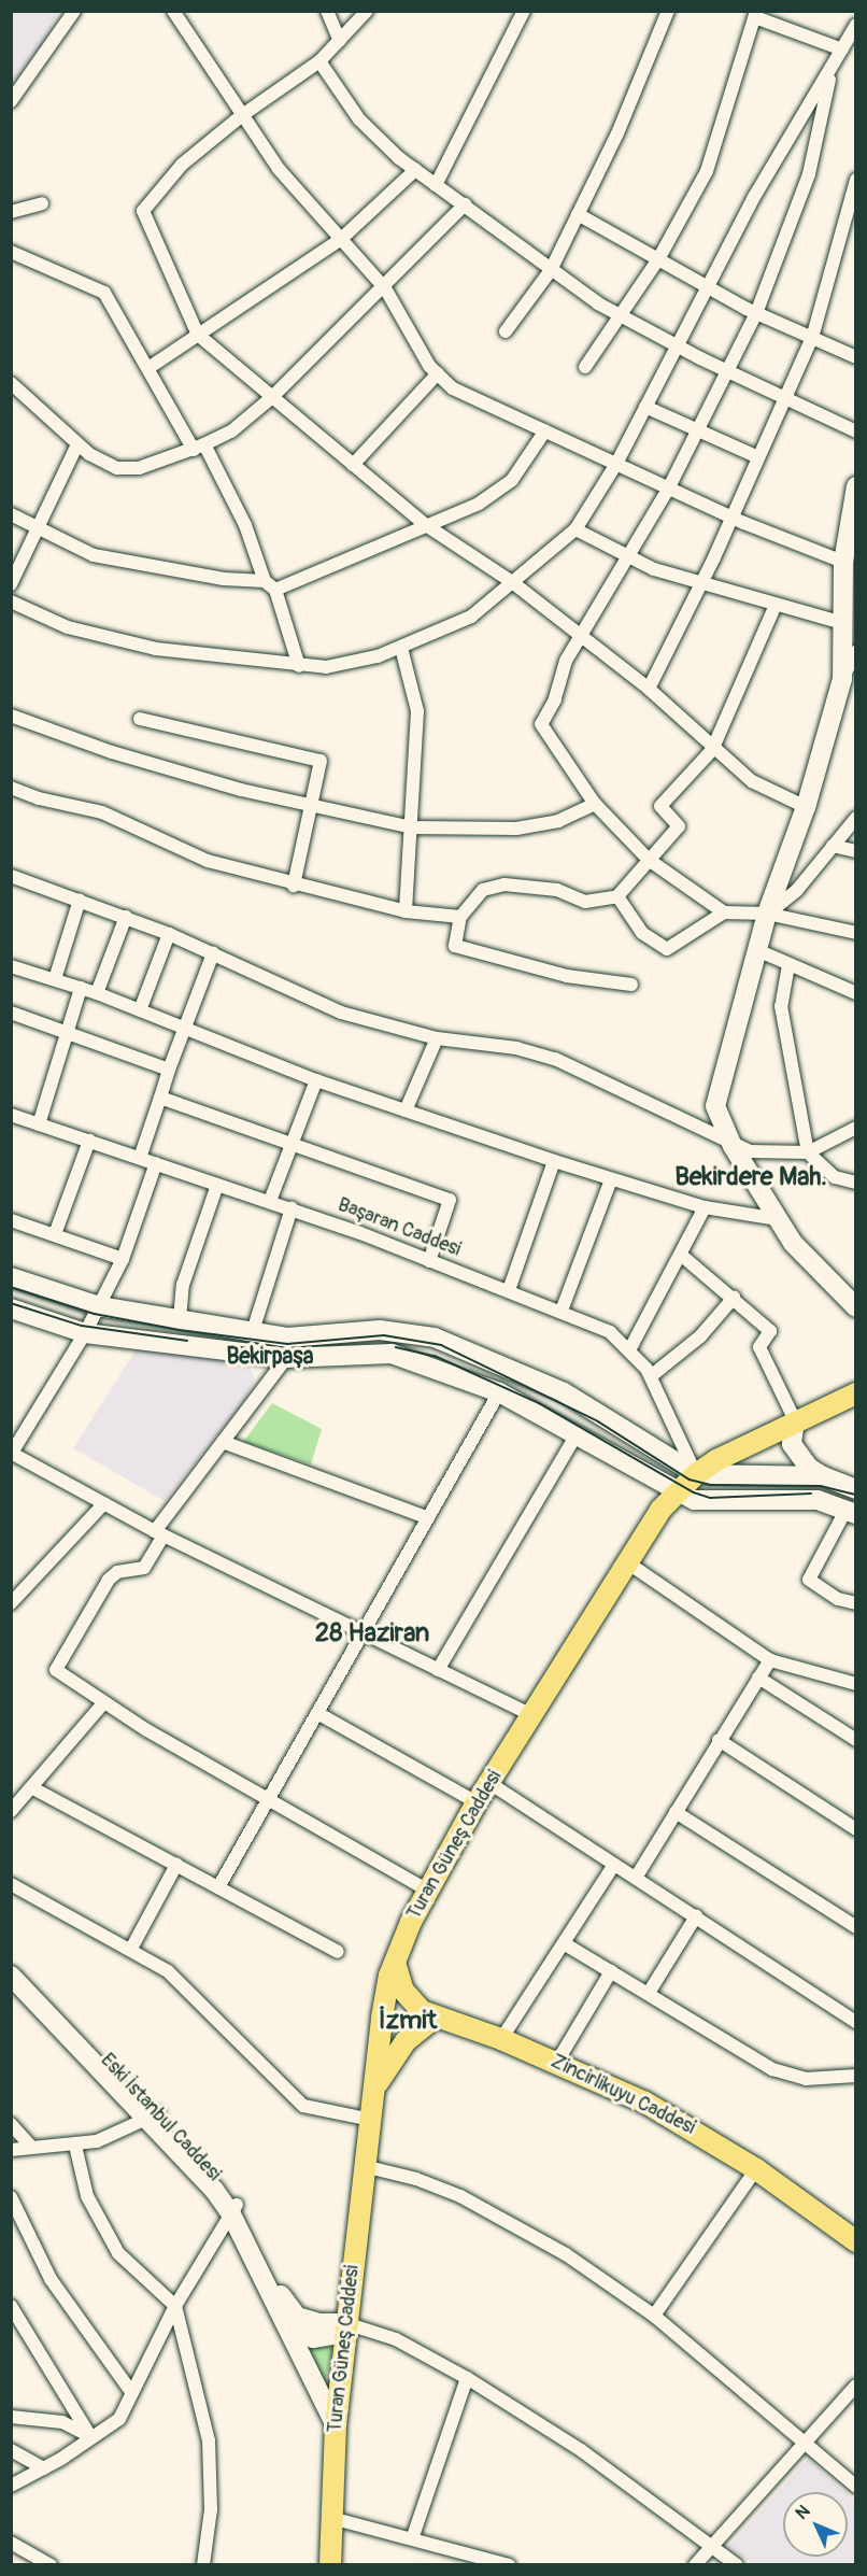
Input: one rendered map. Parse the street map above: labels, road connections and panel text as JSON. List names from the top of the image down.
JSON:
{
  "streets": {
    "main road": ["Turan Güneş Caddesi", "Zincirlikuyu Caddesi", "Eski İstanbul Caddesi"],
    "street": ["Başaran Caddesi"]
  },
  "crossings": [
    ["Başaran Caddesi", "Turan Güneş Caddesi"],
    ["Turan Güneş Caddesi", "Zincirlikuyu Caddesi"],
    ["Turan Güneş Caddesi", "Eski İstanbul Caddesi"]
  ],
  "districts": [
    "Bekirdere Mah.",
    "Bekirpaşa",
    "28 Haziran",
    "İzmit"
  ],
  "north": "top left"
}
